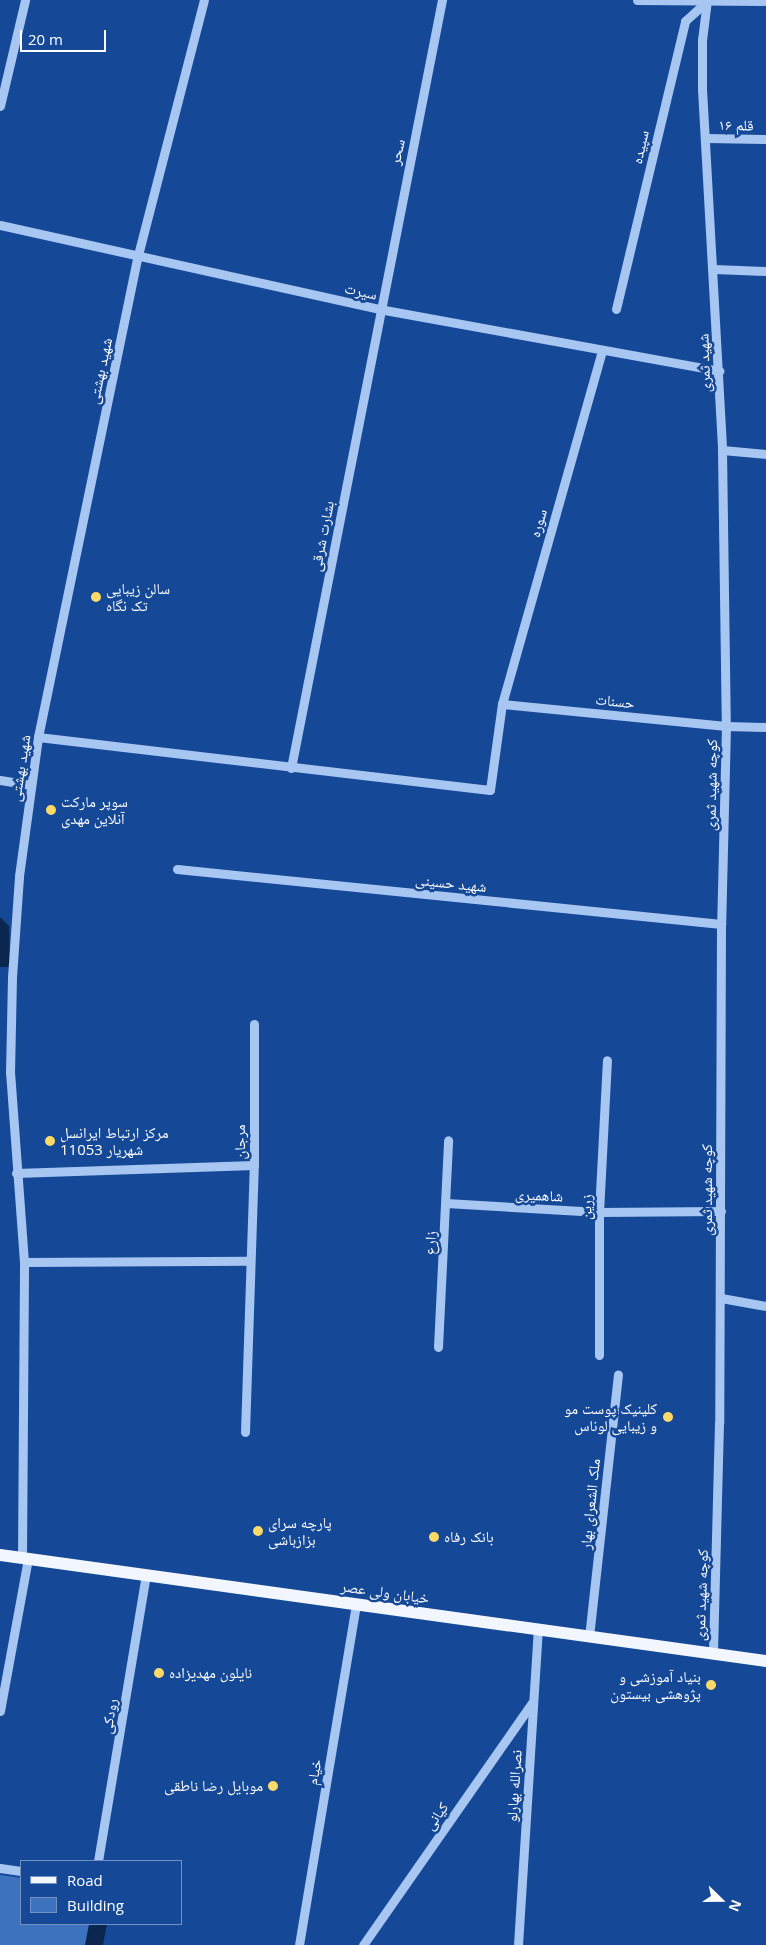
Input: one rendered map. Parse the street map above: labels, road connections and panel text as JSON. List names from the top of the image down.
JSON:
{
  "streets": {
    "main road": ["خیابان ولی عصر"],
    "street": [
      "قلم ۱۶",
      "سپیده",
      "سحر",
      "سیرت",
      "شهید ثمری",
      "شهید بهشتی",
      "سوره",
      "بشارت شرقی",
      "حسنات",
      "کوچه شهید ثمری",
      "شهید حسینی",
      "مرجان",
      "شاهمیری",
      "زرین",
      "زارع",
      "ملک الشعرای بهار",
      "رودکی",
      "خیام",
      "نصرالله بهارلو",
      "کیانی"
    ]
  },
  "crossings": [
    ["قلم ۱۶", "شهید ثمری"],
    ["سپیده", "شهید ثمری"],
    ["سحر", "سیرت"],
    ["سحر", "بشارت شرقی"],
    ["سیرت", "شهید ثمری"],
    ["سیرت", "شهید بهشتی"],
    ["سیرت", "سوره"],
    ["سیرت", "بشارت شرقی"],
    ["شهید ثمری", "حسنات"],
    ["شهید ثمری", "کوچه شهید ثمری"],
    ["شهید بهشتی", "خیابان ولی عصر"],
    ["سوره", "بشارت شرقی"],
    ["سوره", "حسنات"],
    ["حسنات", "کوچه شهید ثمری"],
    ["کوچه شهید ثمری", "شهید حسینی"],
    ["کوچه شهید ثمری", "شاهمیری"],
    ["کوچه شهید ثمری", "خیابان ولی عصر"],
    ["شاهمیری", "زرین"],
    ["شاهمیری", "زارع"],
    ["ملک الشعرای بهار", "خیابان ولی عصر"],
    ["خیابان ولی عصر", "رودکی"],
    ["خیابان ولی عصر", "خیام"],
    ["خیابان ولی عصر", "نصرالله بهارلو"],
    ["نصرالله بهارلو", "کیانی"]
  ],
  "places": [
    "سالن زیبایی تک نگاه",
    "سوپر مارکت آنلاین مهدی",
    "مرکز ارتباط ایرانسل 11053 شهریار",
    "کلینیک پوست مو و زیبایی لوناس",
    "پارچه سرای بزازباشی",
    "بانک رفاه",
    "نایلون مهدیزاده",
    "بنیاد آموزشی و پژوهشی بیستون",
    "موبایل رضا ناطقی"
  ],
  "legend": ["Road", "Building"],
  "scale_bar": "20 m",
  "north": "right"
}
